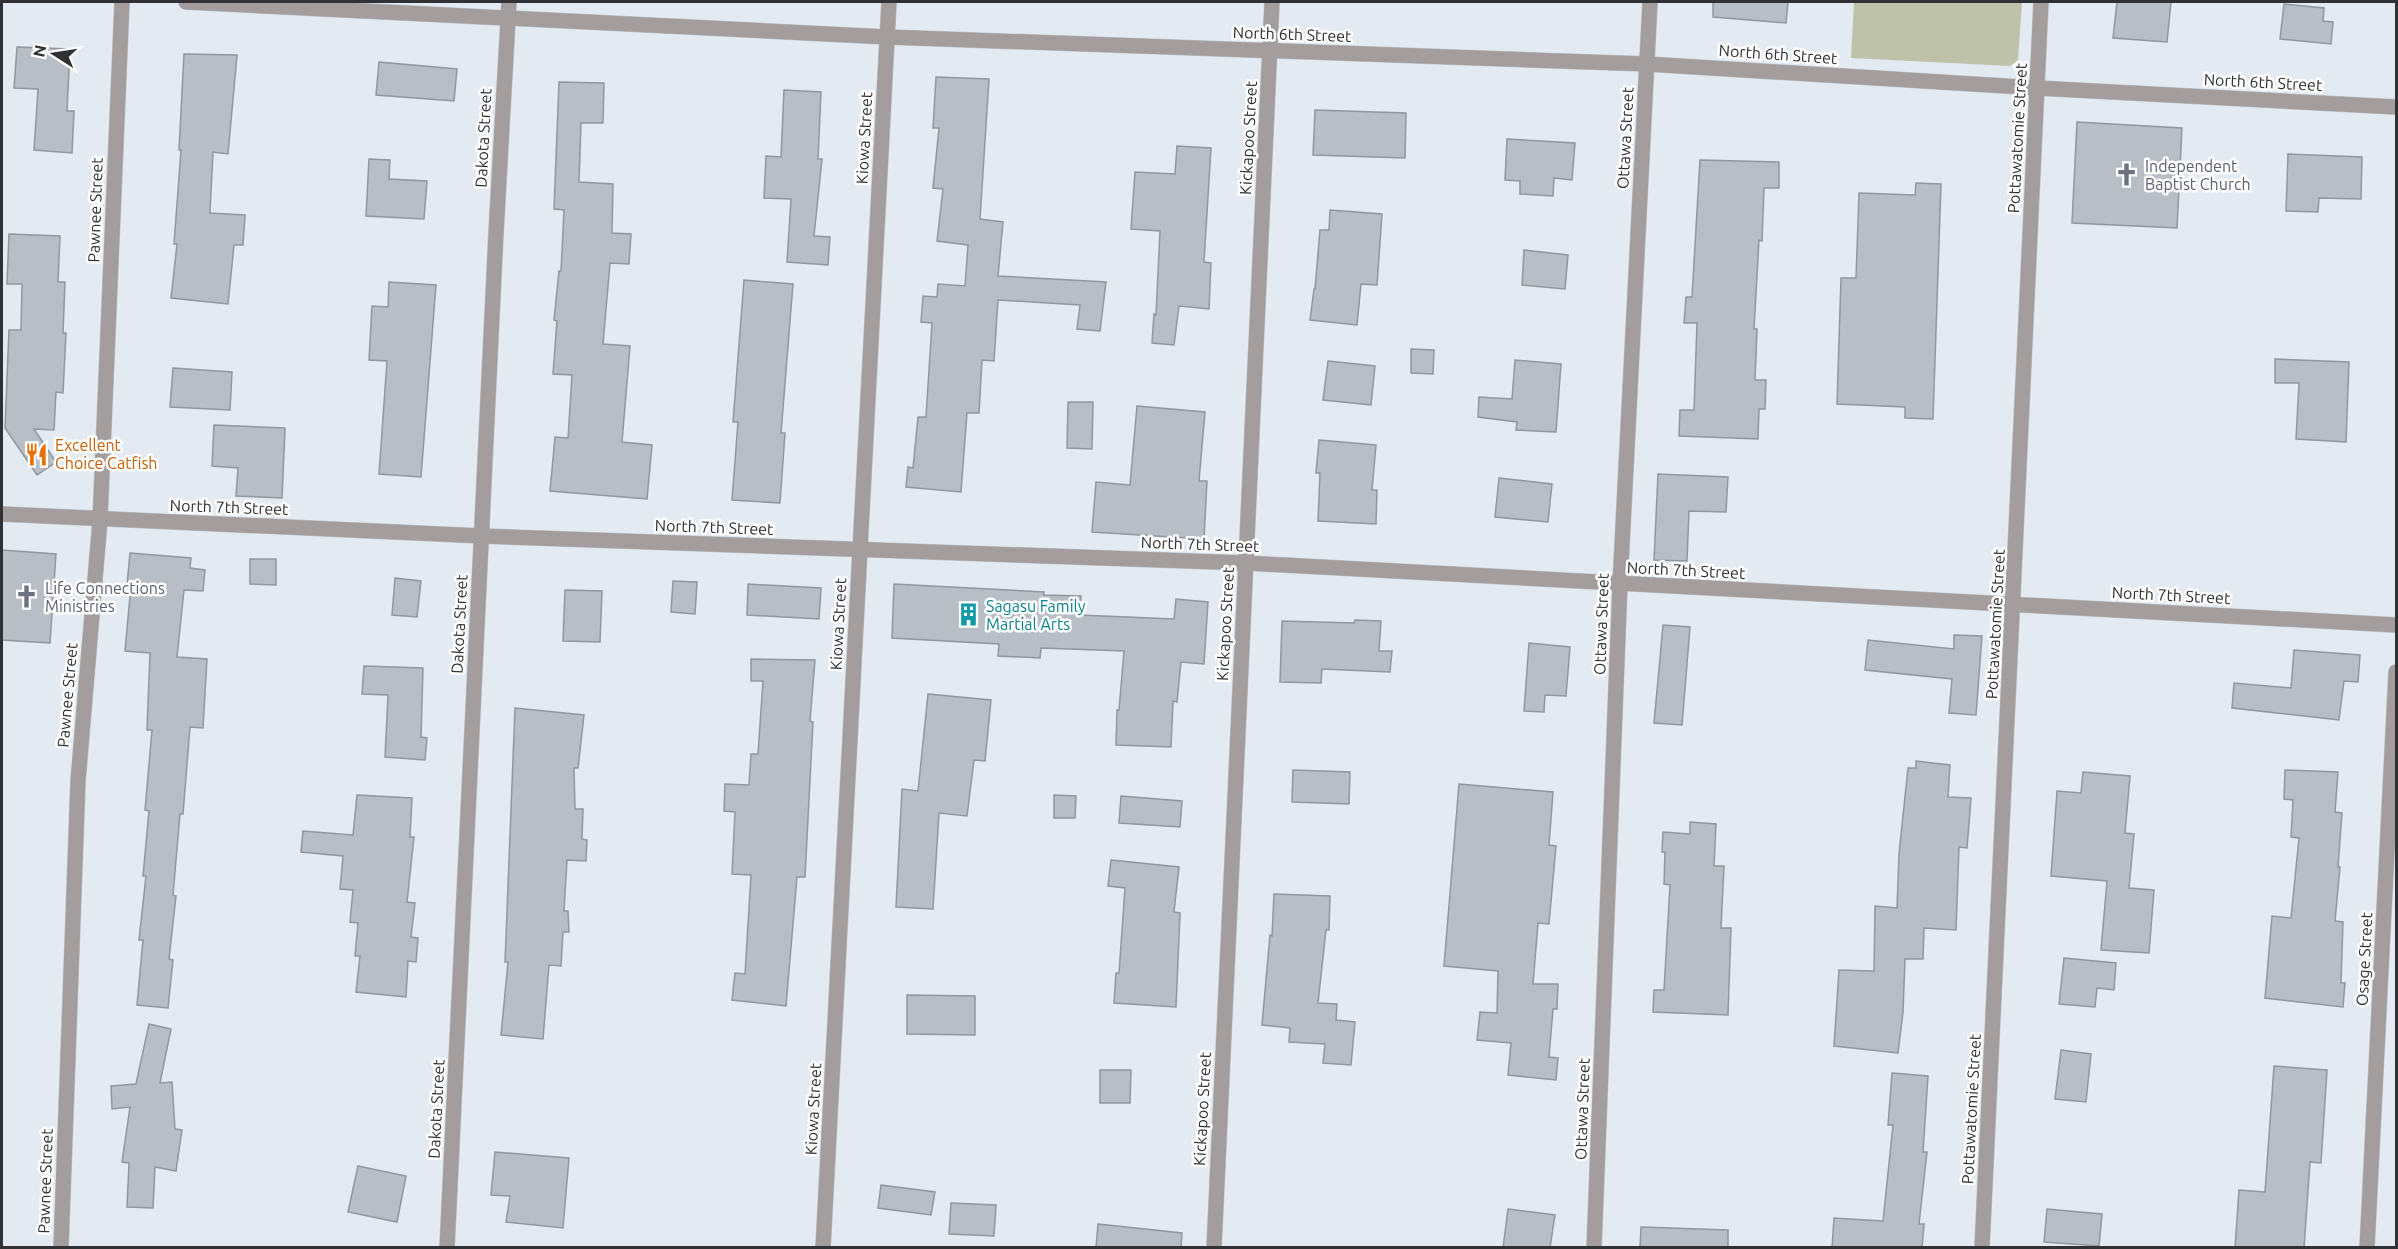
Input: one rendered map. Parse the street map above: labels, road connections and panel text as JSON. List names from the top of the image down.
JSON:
{
  "streets": {
    "street": [
      "North 6th Street",
      "Dakota Street",
      "Kiowa Street",
      "Kickapoo Street",
      "Ottawa Street",
      "Pottawatomie Street",
      "Pawnee Street",
      "North 7th Street",
      "Osage Street"
    ]
  },
  "crossings": [
    ["North 6th Street", "Dakota Street"],
    ["North 6th Street", "Kiowa Street"],
    ["North 6th Street", "Kickapoo Street"],
    ["North 6th Street", "Ottawa Street"],
    ["North 6th Street", "Pottawatomie Street"],
    ["Dakota Street", "North 7th Street"],
    ["Kiowa Street", "North 7th Street"],
    ["Kickapoo Street", "North 7th Street"],
    ["Ottawa Street", "North 7th Street"],
    ["Pottawatomie Street", "North 7th Street"],
    ["Pawnee Street", "North 7th Street"]
  ],
  "places": {
    "church": ["Independent Baptist Church", "Life Connections Ministries"],
    "restaurant": ["Excellent Choice Catfish"],
    "building": ["Sagasu Family Martial Arts"]
  },
  "north": "left"
}
